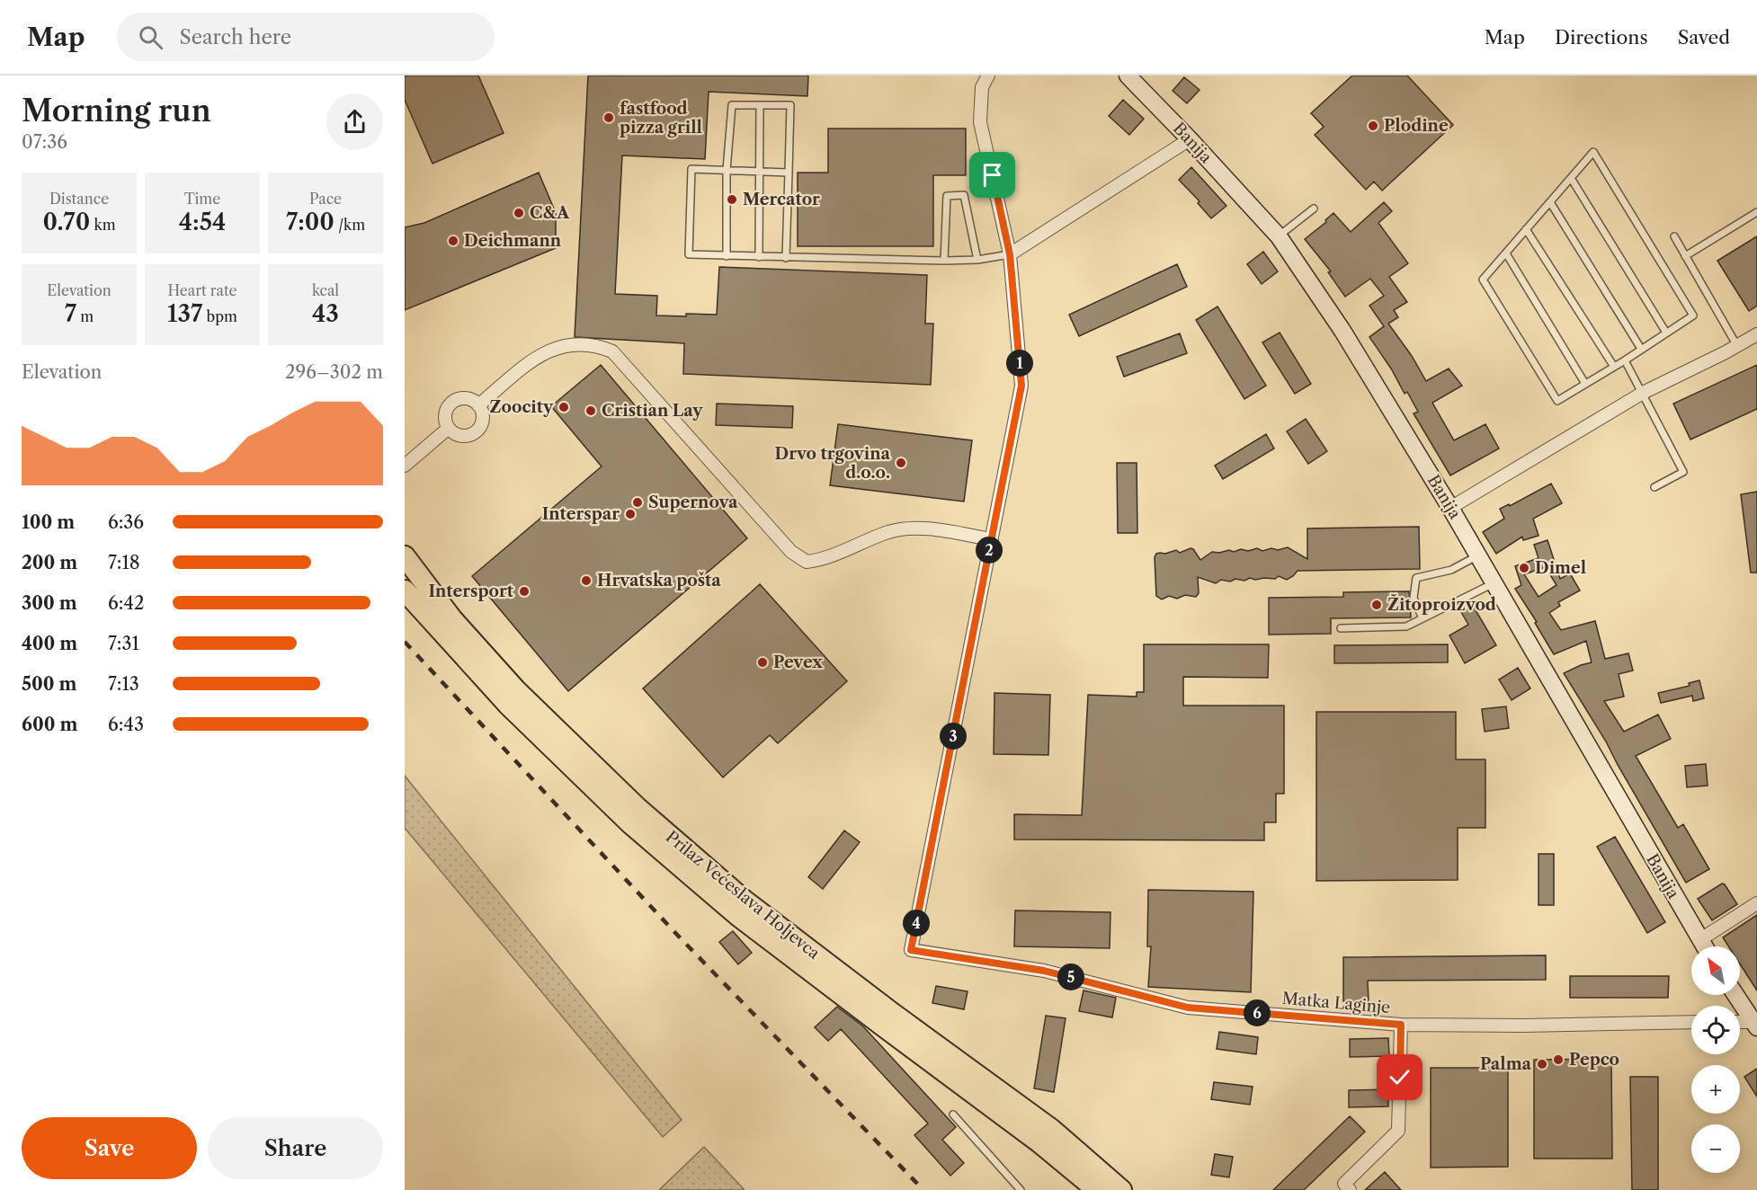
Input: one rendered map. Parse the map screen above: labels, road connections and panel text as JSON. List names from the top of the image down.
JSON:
{
  "streets": {
    "highway": ["Prilaz Većeslava Holjevca"],
    "main road": ["Banija"],
    "street": ["Matka Laginje"]
  },
  "places": [
    "fastfood pizza grill",
    "Plodine",
    "Mercator",
    "C&A",
    "Deichmann",
    "Zoocity",
    "Cristian Lay",
    "Drvo trgovina d.o.o.",
    "Supernova",
    "Interspar",
    "Dimel",
    "Hrvatska pošta",
    "Intersport",
    "Žitoproizvod",
    "Pevex",
    "Pepco",
    "Palma"
  ],
  "north": "top left",
  "page": {
    "header": "Map",
    "search": "Search here",
    "nav": ["Map", "Directions", "Saved"],
    "heading": ["Morning run", "07:36"],
    "stats": [
      ["Distance", "0.70 km"],
      ["Time", "4:54"],
      ["Pace", "7:00 /km"],
      ["Elevation", "7 m"],
      ["Heart rate", "137 bpm"],
      ["kcal", "43"]
    ],
    "pins": [
      "1",
      "2",
      "3",
      "4",
      "5",
      "6"
    ],
    "chart": ["Elevation", "296–302 m"],
    "list": [
      {
        "name": "100 m",
        "note": "6:36"
      },
      {
        "name": "200 m",
        "note": "7:18"
      },
      {
        "name": "300 m",
        "note": "6:42"
      },
      {
        "name": "400 m",
        "note": "7:31"
      },
      {
        "name": "500 m",
        "note": "7:13"
      },
      {
        "name": "600 m",
        "note": "6:43"
      }
    ],
    "map_buttons": ["+", "−"],
    "buttons": ["Save", "Share"]
  }
}
